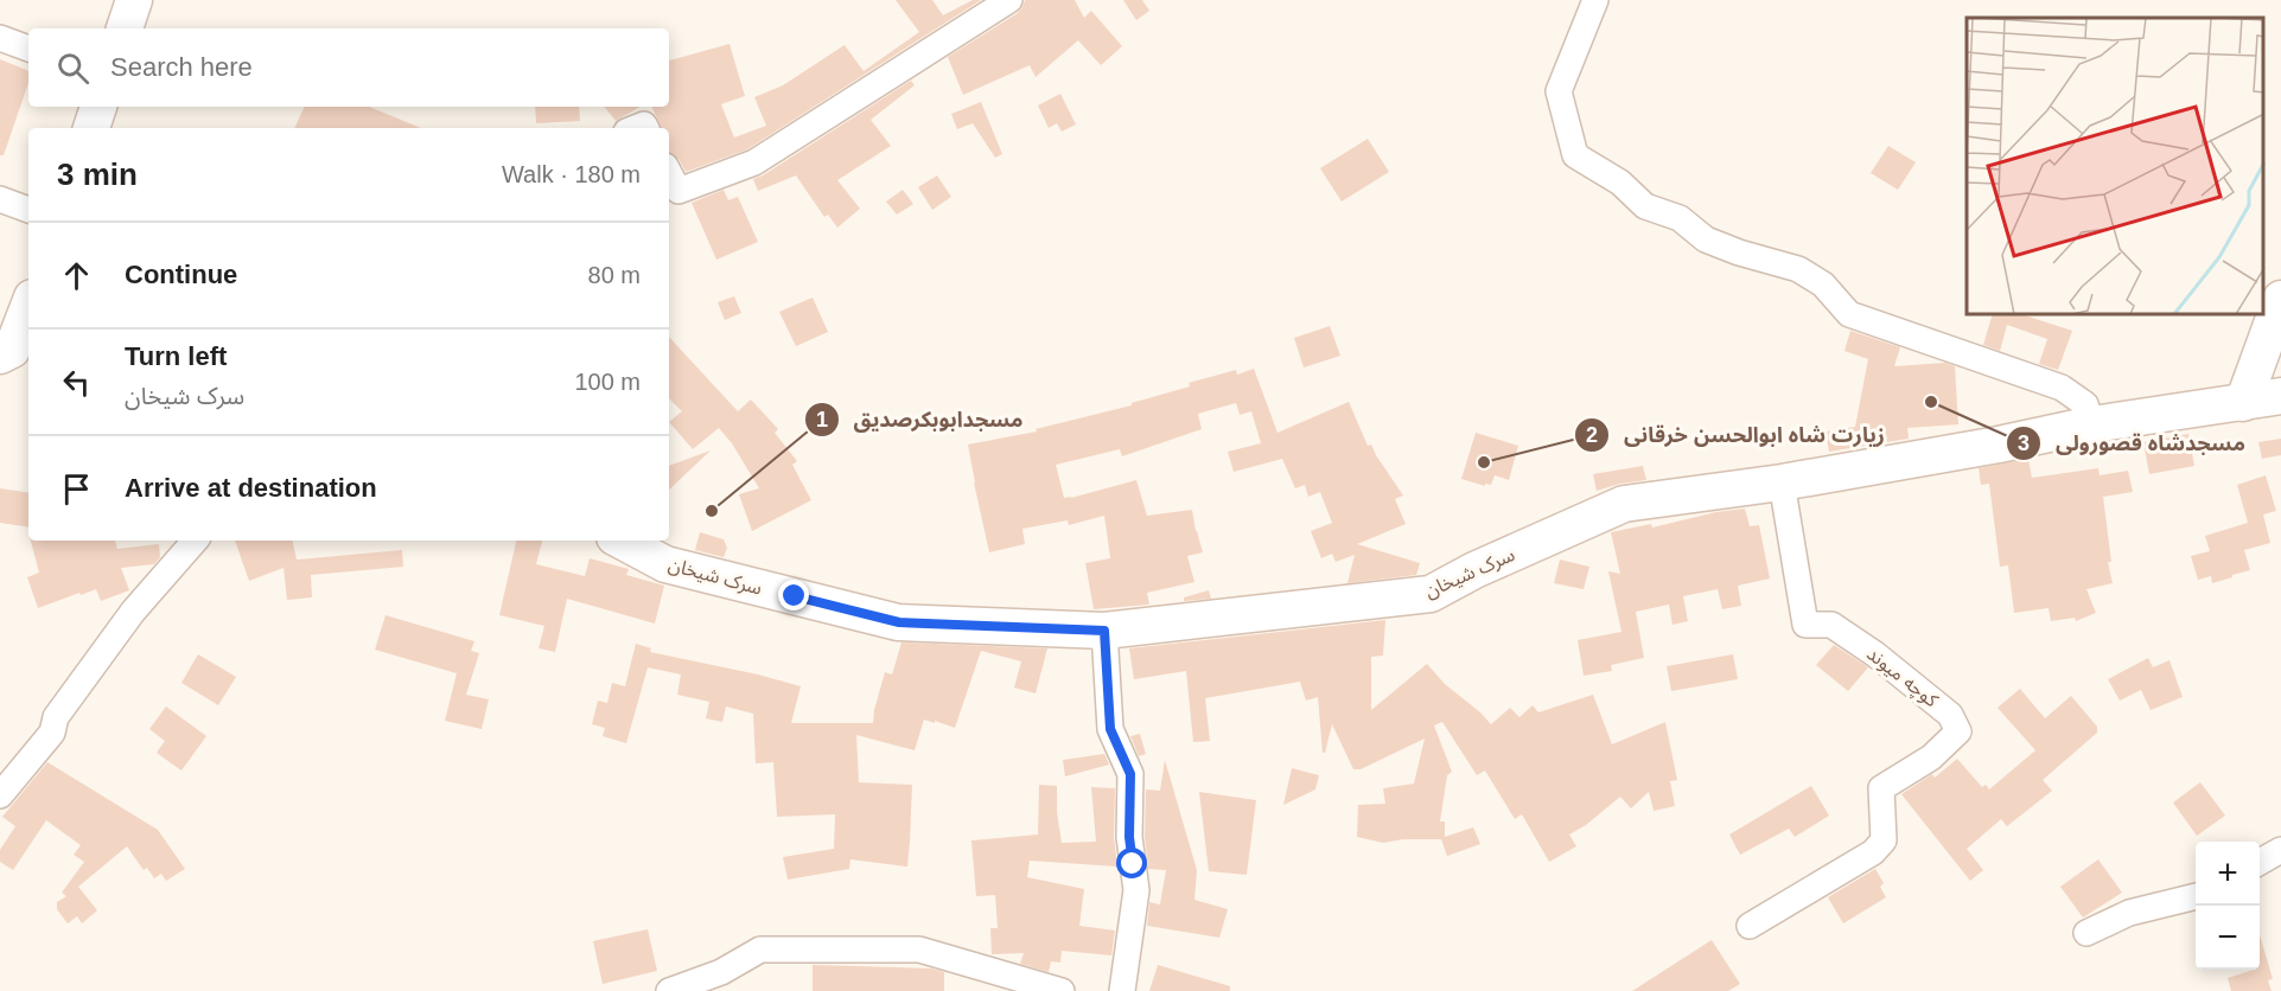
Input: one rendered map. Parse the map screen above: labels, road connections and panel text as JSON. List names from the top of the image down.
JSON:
{
  "streets": {
    "street": ["سرک شیخان", "کوچه میوند"]
  },
  "crossings": [
    ["سرک شیخان", "کوچه میوند"]
  ],
  "places": ["مسجدشاه قصورولی", "زیارت شاه ابوالحسن خرقانی", "مسجدابوبکرصدیق"],
  "page": {
    "search": "Search here",
    "heading": ["3 min", "Walk · 180 m"],
    "list": [
      ["Continue", "80 m"],
      ["Turn left", "سرک شیخان", "100 m"],
      "Arrive at destination"
    ],
    "map_buttons": ["+", "−"]
  }
}
